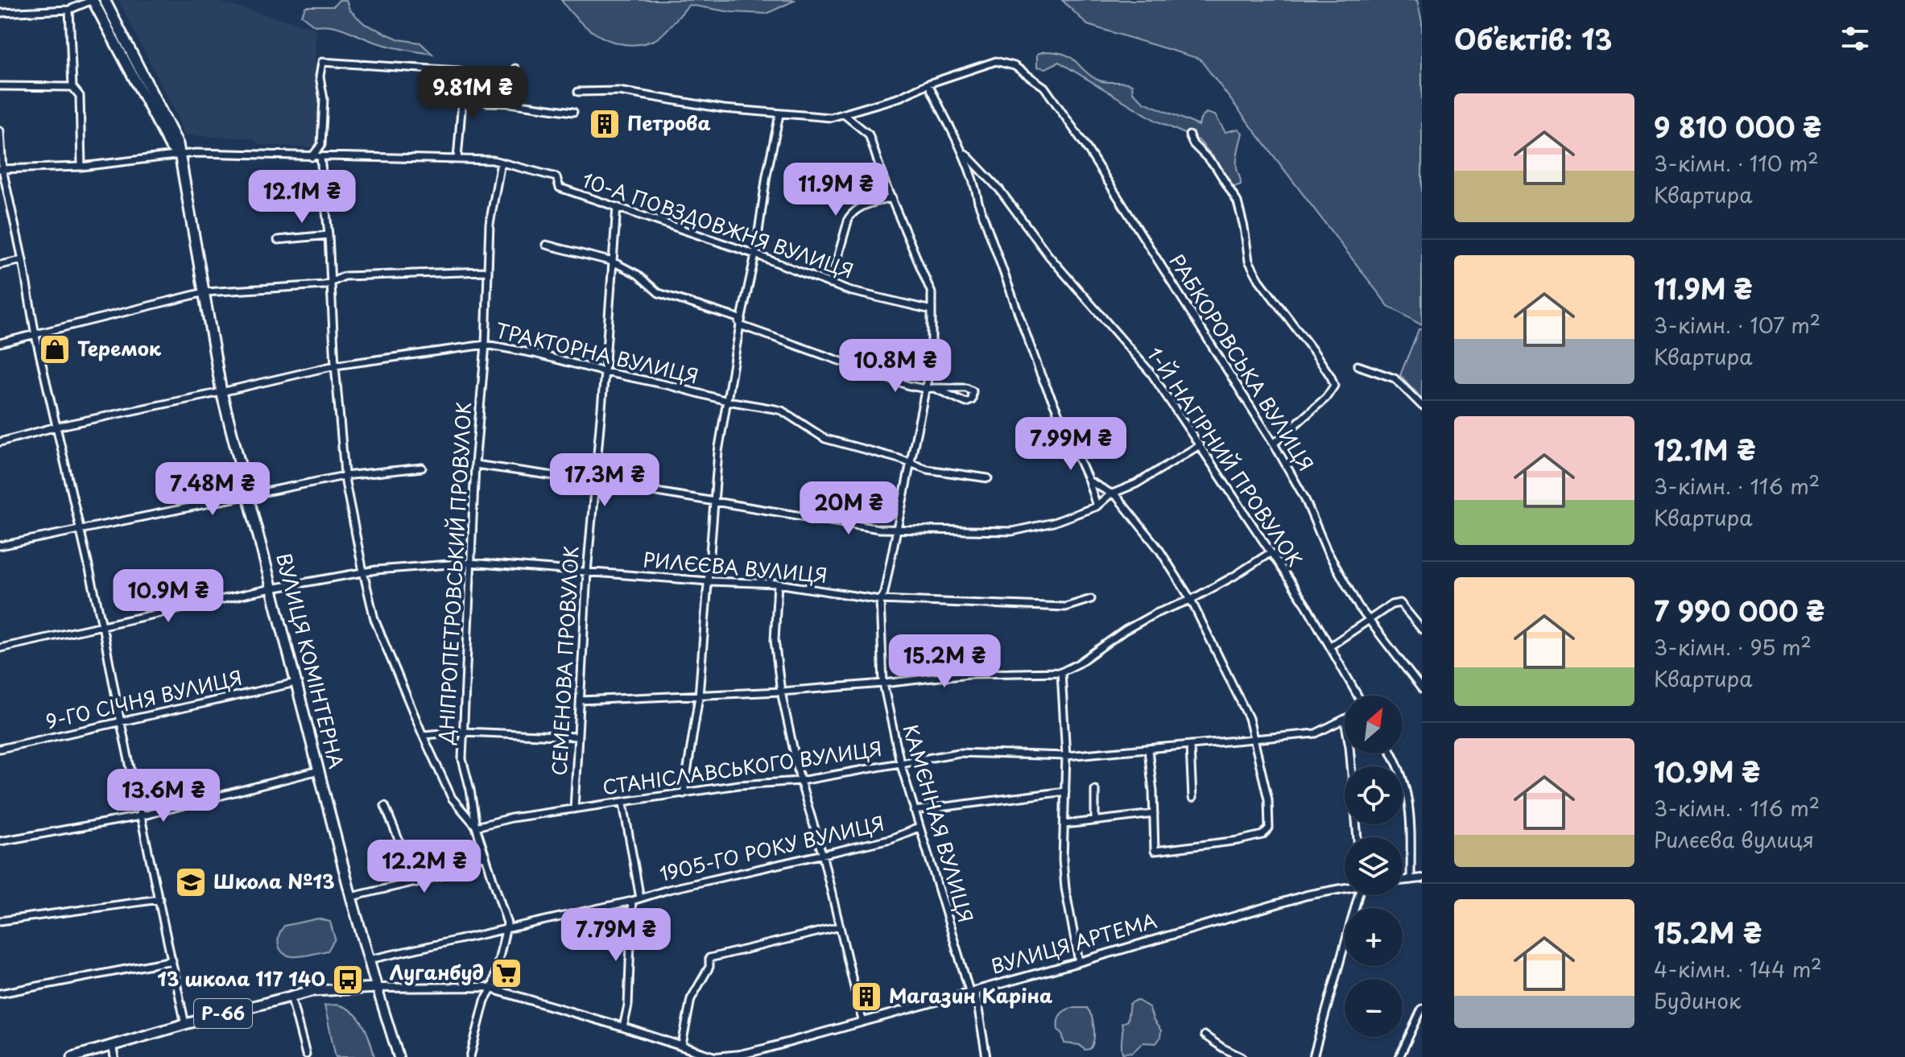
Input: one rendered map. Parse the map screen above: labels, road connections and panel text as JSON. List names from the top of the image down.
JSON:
{
  "streets": {
    "main road": ["ВУЛИЦЯ КОМІНТЕРНА", "ВУЛИЦЯ АРТЕМА", "Р-66"],
    "street": [
      "10-А ПОВЗДОВЖНЯ ВУЛИЦЯ",
      "ТРАКТОРНА ВУЛИЦЯ",
      "РАБКОРОВСЬКА ВУЛИЦЯ",
      "1-Й НАГІРНИЙ ПРОВУЛОК",
      "РИЛЄЄВА ВУЛИЦЯ",
      "ДНІПРОПЕТРОВСЬКИЙ ПРОВУЛОК",
      "СЕМЕНОВА ПРОВУЛОК",
      "9-ГО СІЧНЯ ВУЛИЦЯ",
      "СТАНІСЛАВСЬКОГО ВУЛИЦЯ",
      "КАМЄННАЯ ВУЛИЦЯ",
      "1905-ГО РОКУ ВУЛИЦЯ"
    ]
  },
  "crossings": [
    ["10-А ПОВЗДОВЖНЯ ВУЛИЦЯ", "ДНІПРОПЕТРОВСЬКИЙ ПРОВУЛОК"],
    ["10-А ПОВЗДОВЖНЯ ВУЛИЦЯ", "ВУЛИЦЯ КОМІНТЕРНА"],
    ["10-А ПОВЗДОВЖНЯ ВУЛИЦЯ", "СЕМЕНОВА ПРОВУЛОК"],
    ["10-А ПОВЗДОВЖНЯ ВУЛИЦЯ", "КАМЄННАЯ ВУЛИЦЯ"],
    ["ТРАКТОРНА ВУЛИЦЯ", "ДНІПРОПЕТРОВСЬКИЙ ПРОВУЛОК"],
    ["ТРАКТОРНА ВУЛИЦЯ", "ВУЛИЦЯ КОМІНТЕРНА"],
    ["ТРАКТОРНА ВУЛИЦЯ", "СЕМЕНОВА ПРОВУЛОК"],
    ["ТРАКТОРНА ВУЛИЦЯ", "КАМЄННАЯ ВУЛИЦЯ"],
    ["РИЛЄЄВА ВУЛИЦЯ", "ДНІПРОПЕТРОВСЬКИЙ ПРОВУЛОК"],
    ["РИЛЄЄВА ВУЛИЦЯ", "ВУЛИЦЯ КОМІНТЕРНА"],
    ["РИЛЄЄВА ВУЛИЦЯ", "СЕМЕНОВА ПРОВУЛОК"],
    ["РИЛЄЄВА ВУЛИЦЯ", "КАМЄННАЯ ВУЛИЦЯ"],
    ["ДНІПРОПЕТРОВСЬКИЙ ПРОВУЛОК", "СТАНІСЛАВСЬКОГО ВУЛИЦЯ"],
    ["ВУЛИЦЯ КОМІНТЕРНА", "9-ГО СІЧНЯ ВУЛИЦЯ"],
    ["ВУЛИЦЯ КОМІНТЕРНА", "1905-ГО РОКУ ВУЛИЦЯ"],
    ["ВУЛИЦЯ КОМІНТЕРНА", "ВУЛИЦЯ АРТЕМА"],
    ["СЕМЕНОВА ПРОВУЛОК", "СТАНІСЛАВСЬКОГО ВУЛИЦЯ"],
    ["СТАНІСЛАВСЬКОГО ВУЛИЦЯ", "КАМЄННАЯ ВУЛИЦЯ"],
    ["КАМЄННАЯ ВУЛИЦЯ", "1905-ГО РОКУ ВУЛИЦЯ"],
    ["КАМЄННАЯ ВУЛИЦЯ", "ВУЛИЦЯ АРТЕМА"]
  ],
  "places": {
    "building": ["Петрова", "Магазин Каріна"],
    "shop": ["Теремок"],
    "school or university": ["Школа №13"],
    "supermarket": ["Луганбуд"],
    "bus stop": ["13 школа 117 140"]
  },
  "north": "top right",
  "page": {
    "heading": "Об’єктів: 13",
    "price": [
      "9.81M ₴",
      "11.9M ₴",
      "12.1M ₴",
      "10.8M ₴",
      "7.99M ₴",
      "17.3M ₴",
      "7.48M ₴",
      "20M ₴",
      "10.9M ₴",
      "15.2M ₴",
      "13.6M ₴",
      "12.2M ₴",
      "7.79M ₴"
    ],
    "list": [
      {
        "name": "9 810 000 ₴",
        "note": "3-кімн. · 110 m² · Квартира"
      },
      {
        "name": "11.9M ₴",
        "note": "3-кімн. · 107 m² · Квартира"
      },
      {
        "name": "12.1M ₴",
        "note": "3-кімн. · 116 m² · Квартира"
      },
      {
        "name": "7 990 000 ₴",
        "note": "3-кімн. · 95 m² · Квартира"
      },
      {
        "name": "10.9M ₴",
        "note": "3-кімн. · 116 m² · Рилєєва вулиця"
      },
      {
        "name": "15.2M ₴",
        "note": "4-кімн. · 144 m² · Будинок"
      }
    ],
    "map_buttons": ["+", "−"]
  }
}
